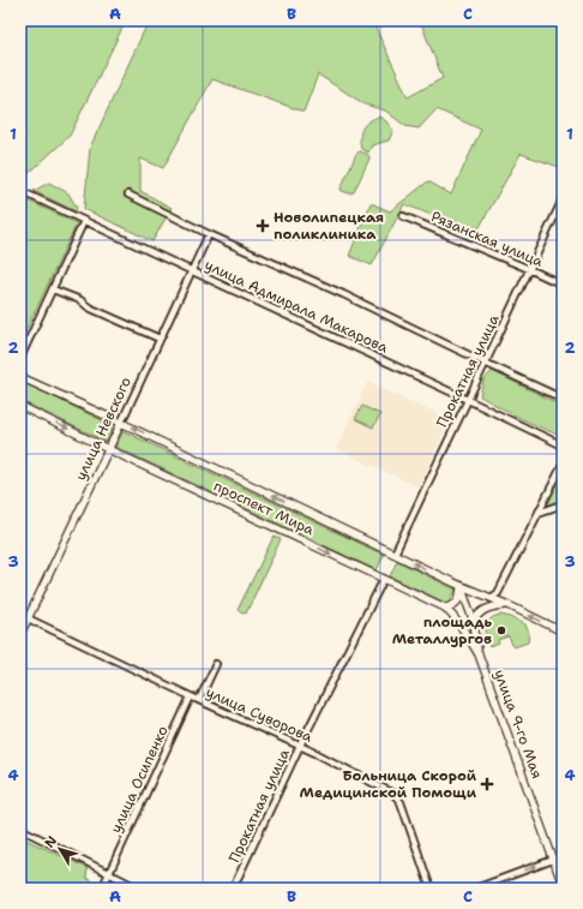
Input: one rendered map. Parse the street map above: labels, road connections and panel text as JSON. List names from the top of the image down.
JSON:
{
  "streets": {
    "main road": ["улица Невского", "проспект Мира", "улица 9-го Мая"],
    "street": [
      "Рязанская улица",
      "улица Адмирала Макарова",
      "Прокатная улица",
      "улица Суворова",
      "улица Осипенко"
    ]
  },
  "crossings": [
    ["Рязанская улица", "Прокатная улица"],
    ["улица Адмирала Макарова", "Прокатная улица"],
    ["улица Адмирала Макарова", "улица Невского"],
    ["Прокатная улица", "проспект Мира"],
    ["Прокатная улица", "улица Суворова"],
    ["улица Невского", "проспект Мира"],
    ["улица Невского", "улица Суворова"],
    ["проспект Мира", "улица 9-го Мая"],
    ["улица Суворова", "улица Осипенко"]
  ],
  "places": {
    "health": ["Новолипецкая поликлиника", "Больница Скорой Медицинской Помощи"],
    "other": ["площадь Металлургов"]
  },
  "north": "top left",
  "grid": {
    "columns": ["A", "B", "C"],
    "rows": [
      "1",
      "2",
      "3",
      "4"
    ]
  }
}
